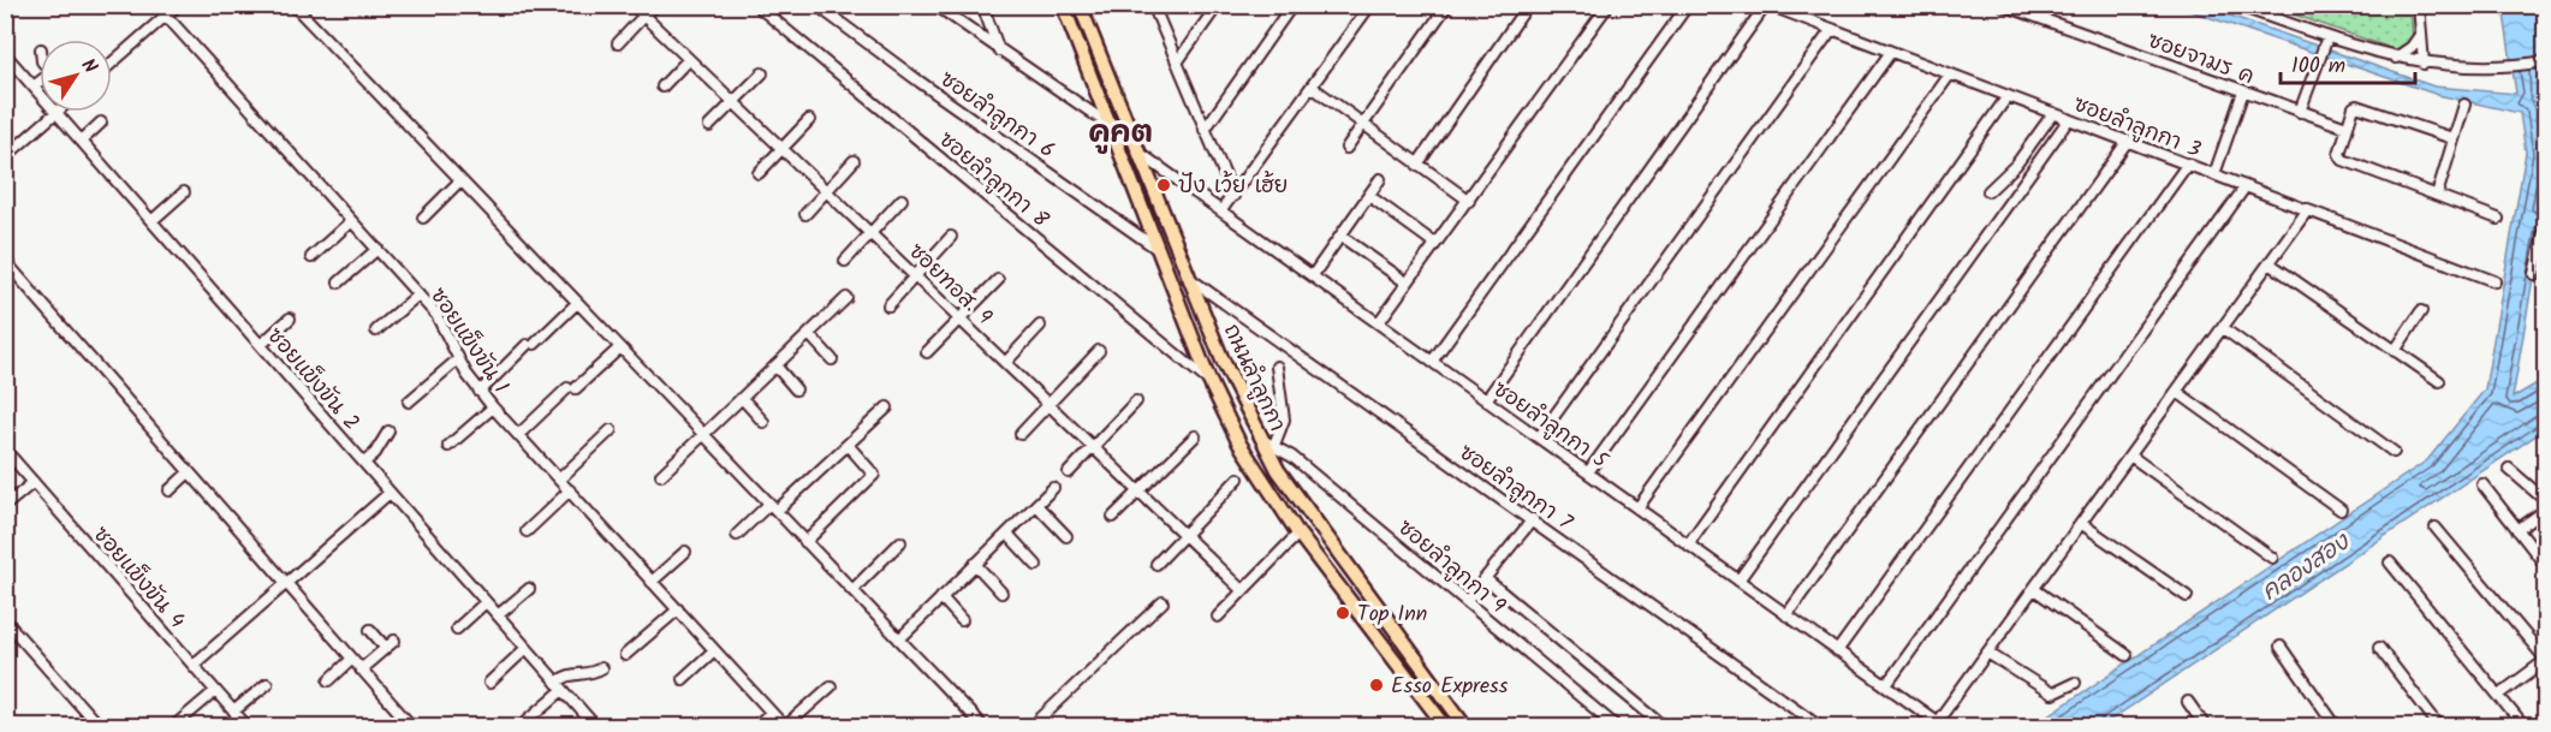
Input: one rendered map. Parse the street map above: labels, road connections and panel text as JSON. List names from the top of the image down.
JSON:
{
  "streets": {
    "main road": ["ถนนลำลูกกา"],
    "street": [
      "ซอยจามร ค",
      "ซอยลำลูกกา 6",
      "ซอยลำลูกกา 3",
      "ซอยลำลูกกา 8",
      "ซอยทอส. 9",
      "ซอยแข็งขัน 1",
      "ซอยแข็งขัน 2",
      "ซอยลำลูกกา 5",
      "ซอยลำลูกกา 7",
      "ซอยลำลูกกา 9",
      "ซอยแข็งขัน 4"
    ]
  },
  "crossings": [
    ["ซอยลำลูกกา 6", "ถนนลำลูกกา"],
    ["ซอยลำลูกกา 8", "ถนนลำลูกกา"],
    ["ถนนลำลูกกา", "ซอยลำลูกกา 5"],
    ["ถนนลำลูกกา", "ซอยลำลูกกา 7"],
    ["ถนนลำลูกกา", "ซอยลำลูกกา 9"]
  ],
  "districts": ["คูคต"],
  "water": ["คลองสอง"],
  "places": ["ปัง เว้ย เฮ้ย", "Top Inn", "Esso Express"],
  "scale_bar": "100 m",
  "north": "top right"
}
